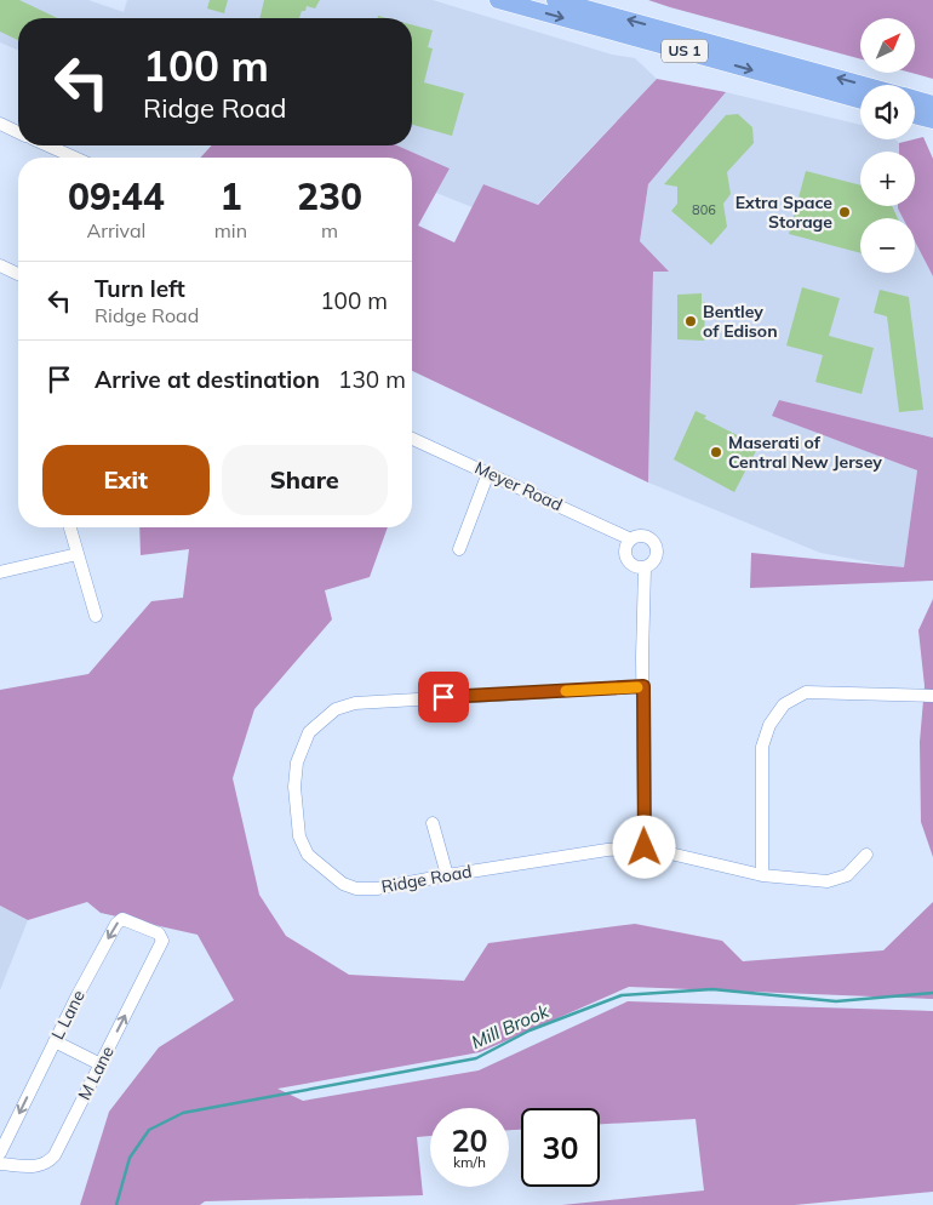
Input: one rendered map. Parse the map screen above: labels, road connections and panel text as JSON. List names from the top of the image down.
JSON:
{
  "streets": {
    "highway": ["US 1"],
    "street": [
      "Meyer Road",
      "Ridge Road",
      "L Lane",
      "M Lane"
    ]
  },
  "crossings": [
    ["Meyer Road", "Ridge Road"],
    ["L Lane", "M Lane"]
  ],
  "one_way": ["L Lane", "M Lane"],
  "water": ["Mill Brook"],
  "places": ["Extra Space Storage", "Bentley of Edison", "Maserati of Central New Jersey"],
  "house_numbers": ["806"],
  "north": "top right",
  "page": {
    "map_buttons": ["+", "−"],
    "turn": ["100 m", "Ridge Road"],
    "eta": [
      "09:44",
      "Arrival",
      "1",
      "min",
      "230",
      "m"
    ],
    "list": [
      {
        "name": "Turn left",
        "note": "Ridge Road",
        "value": "100 m"
      },
      {
        "name": "Arrive at destination",
        "value": "130 m"
      }
    ],
    "buttons": ["Exit", "Share"],
    "speed": "20 km/h",
    "limit": "30"
  }
}
